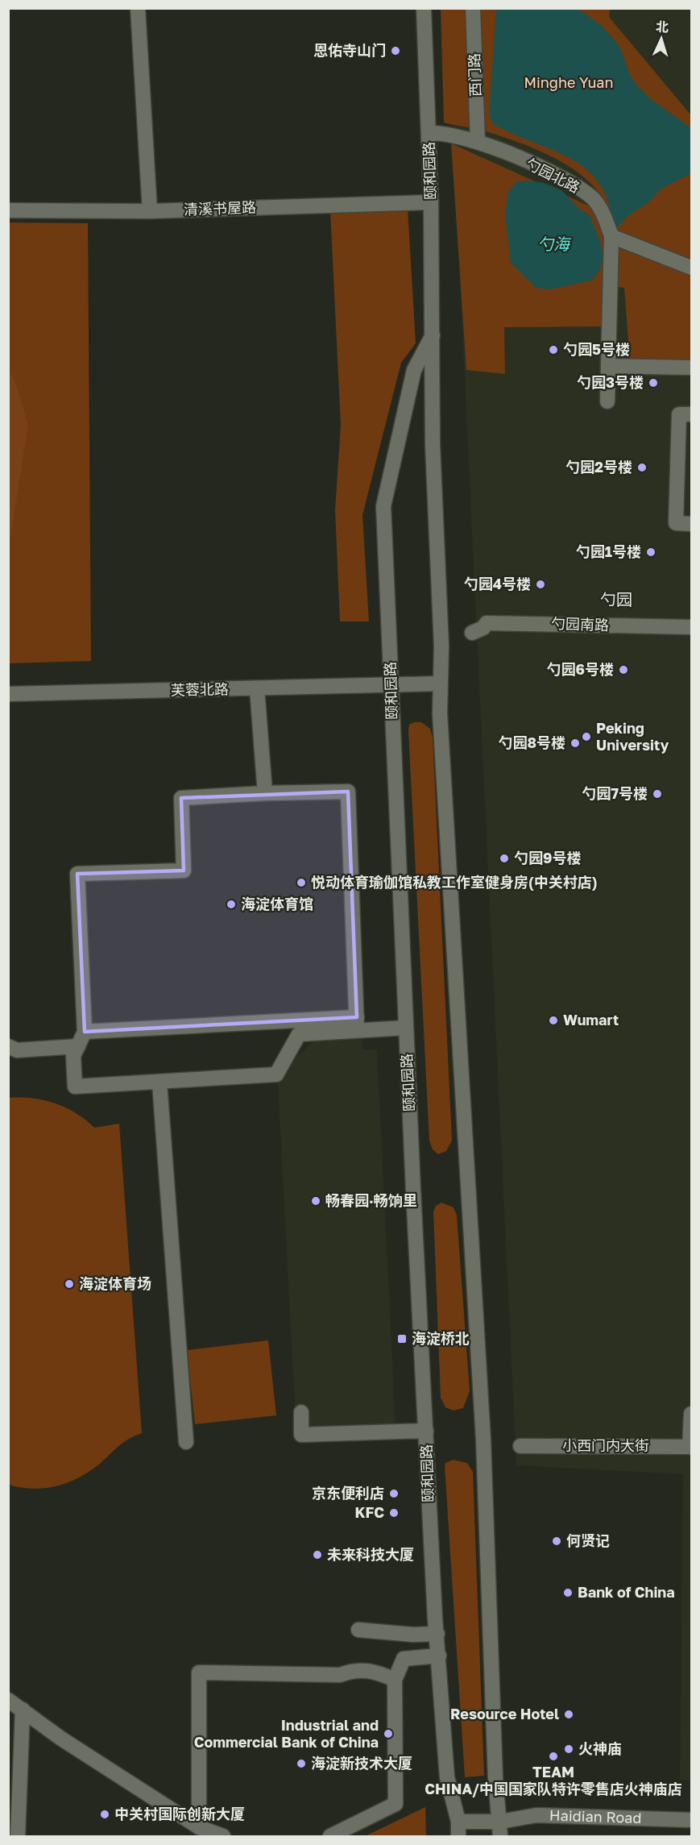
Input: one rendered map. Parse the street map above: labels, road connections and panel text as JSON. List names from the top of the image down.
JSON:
{
  "streets": {
    "street": [
      "西门路",
      "颐和园路",
      "勺园北路",
      "清溪书屋路",
      "勺园南路",
      "芙蓉北路",
      "小西门内大街",
      "Haidian Road"
    ]
  },
  "crossings": [
    ["西门路", "勺园北路"],
    ["颐和园路", "勺园北路"],
    ["颐和园路", "清溪书屋路"],
    ["颐和园路", "芙蓉北路"],
    ["颐和园路", "Haidian Road"]
  ],
  "districts": ["勺园"],
  "water": ["勺海"],
  "parks": ["Minghe Yuan"],
  "places": {
    "other": [
      "恩佑寺山门",
      "勺园5号楼",
      "勺园3号楼",
      "勺园2号楼",
      "勺园1号楼",
      "勺园4号楼",
      "勺园6号楼",
      "Peking University",
      "勺园8号楼",
      "勺园7号楼",
      "勺园9号楼",
      "悦动体育瑜伽馆私教工作室健身房(中关村店)",
      "海淀体育馆",
      "Wumart",
      "畅春园·畅饷里",
      "海淀体育场",
      "京东便利店",
      "KFC",
      "何贤记",
      "未来科技大厦",
      "Bank of China",
      "Resource Hotel",
      "Industrial and Commercial Bank of China",
      "火神庙",
      "TEAM CHINA/中国国家队特许零售店火神庙店",
      "海淀新技术大厦",
      "中关村国际创新大厦"
    ],
    "transit": ["海淀桥北"]
  },
  "north": "top"
}
